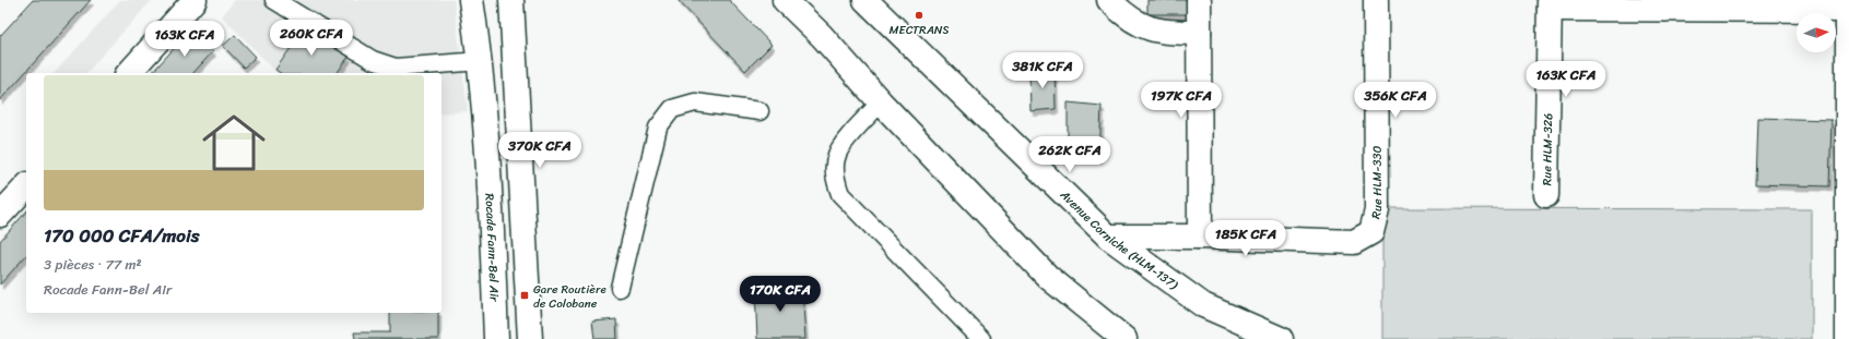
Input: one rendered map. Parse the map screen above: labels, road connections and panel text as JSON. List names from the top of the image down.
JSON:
{
  "streets": {
    "main road": [
      "Rue HLM-326",
      "Rue HLM-330",
      "Avenue Corniche (HLM-137)",
      "Rocade Fann-Bel Air"
    ]
  },
  "places": {
    "other": ["MECTRANS"],
    "transit": ["Gare Routière de Colobane"]
  },
  "north": "right",
  "page": {
    "price": [
      "260K CFA",
      "163K CFA",
      "381K CFA",
      "163K CFA",
      "197K CFA",
      "356K CFA",
      "370K CFA",
      "262K CFA",
      "185K CFA",
      "170K CFA"
    ],
    "list": [
      {
        "name": "170 000 CFA/mois",
        "note": "3 pièces · 77 m² · Rocade Fann-Bel Air"
      }
    ]
  }
}
